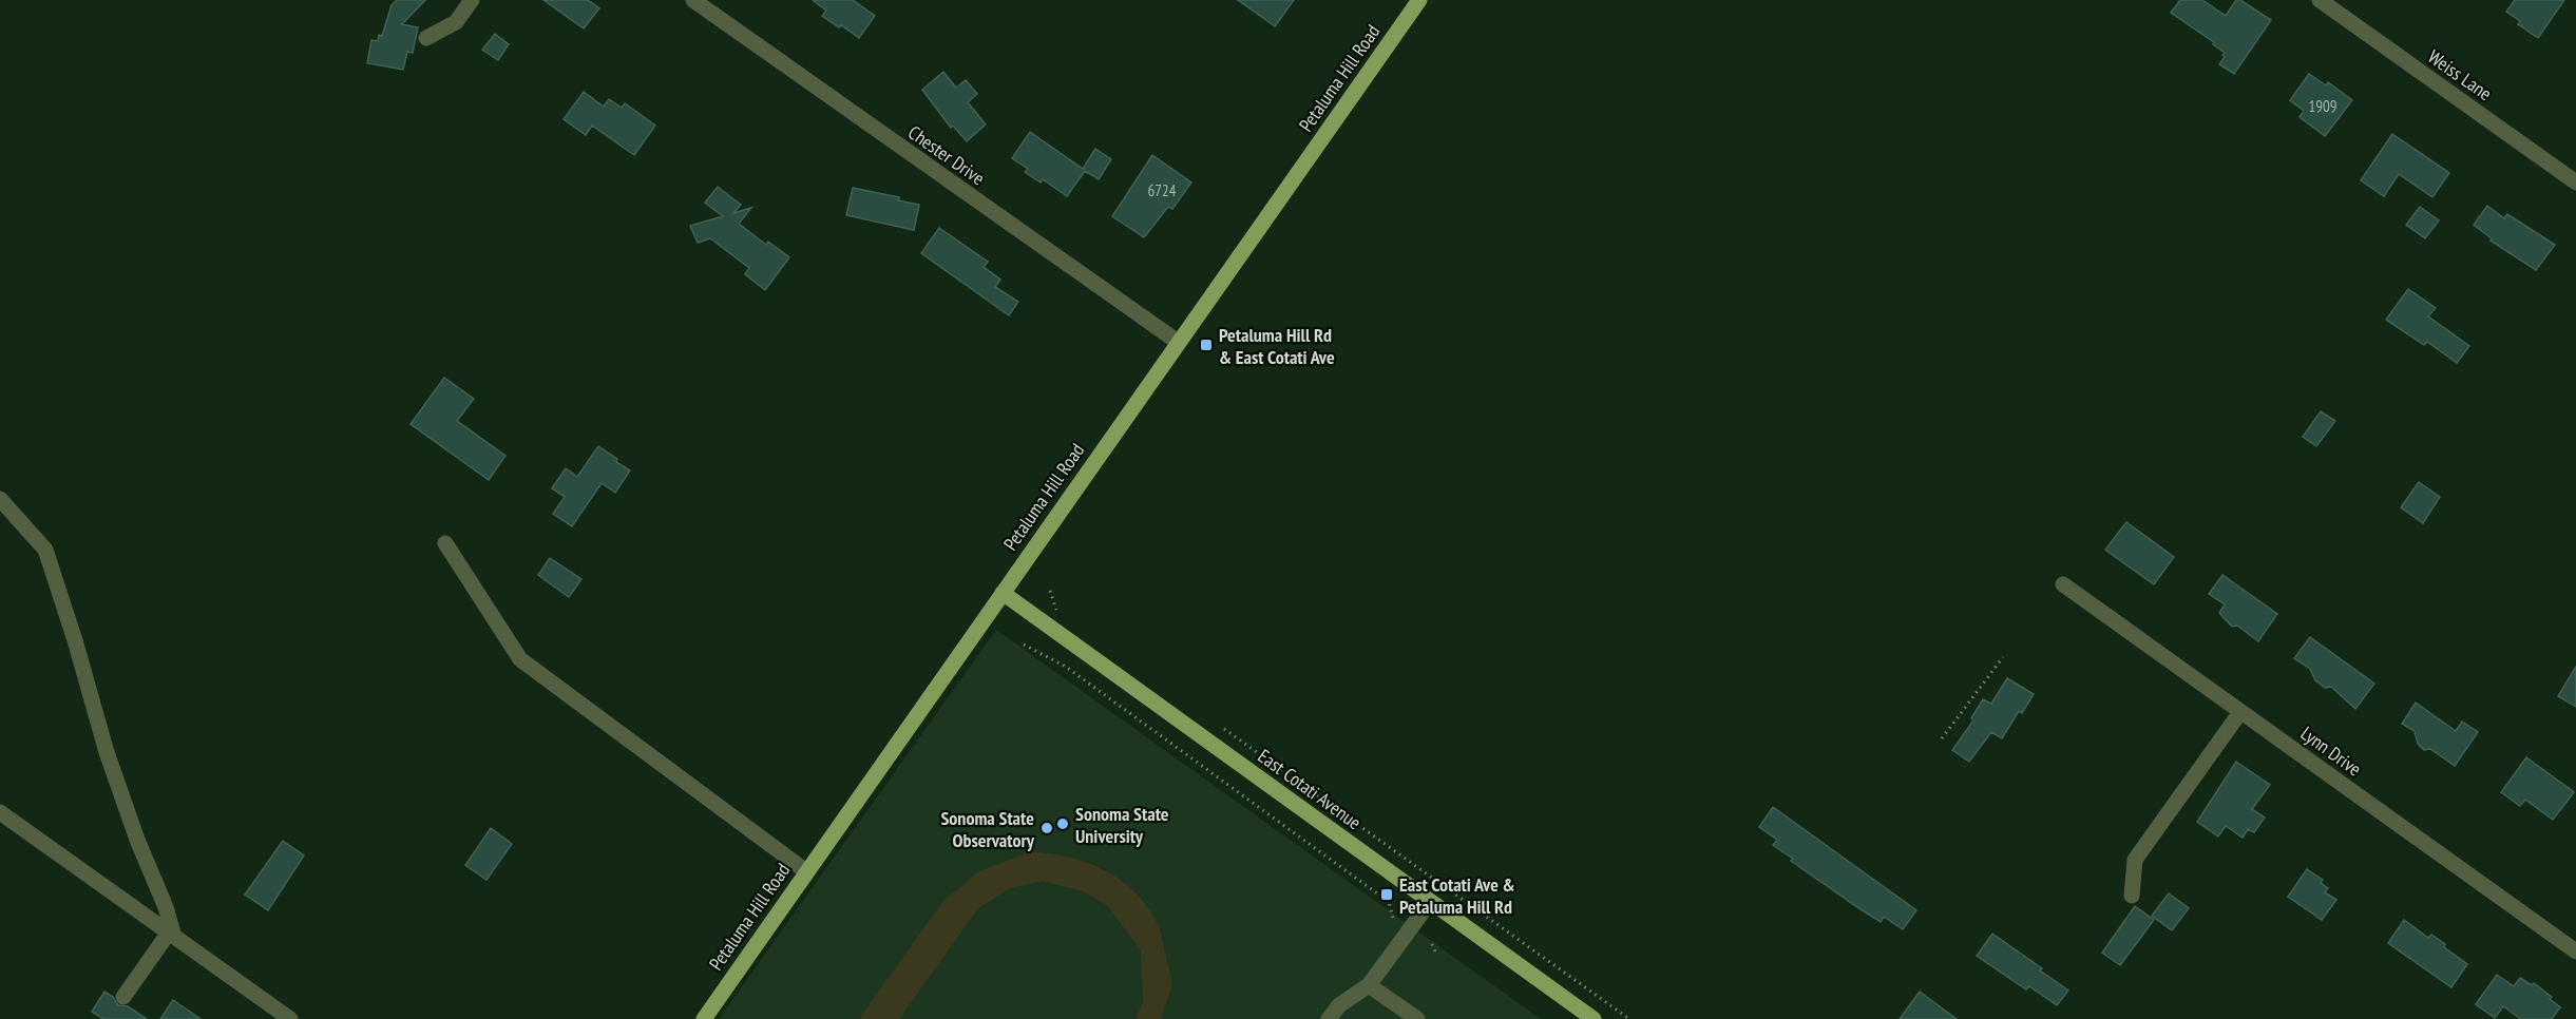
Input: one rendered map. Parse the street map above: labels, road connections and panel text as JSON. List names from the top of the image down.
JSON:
{
  "streets": {
    "main road": ["Petaluma Hill Road", "East Cotati Avenue"],
    "street": ["Weiss Lane", "Chester Drive", "Lynn Drive"]
  },
  "crossings": [
    ["Petaluma Hill Road", "Chester Drive"],
    ["Petaluma Hill Road", "East Cotati Avenue"]
  ],
  "places": {
    "transit": ["Petaluma Hill Rd & East Cotati Ave", "East Cotati Ave & Petaluma Hill Rd"],
    "other": ["Sonoma State University", "Sonoma State Observatory"]
  },
  "house_numbers": ["1909", "6724"]
}
